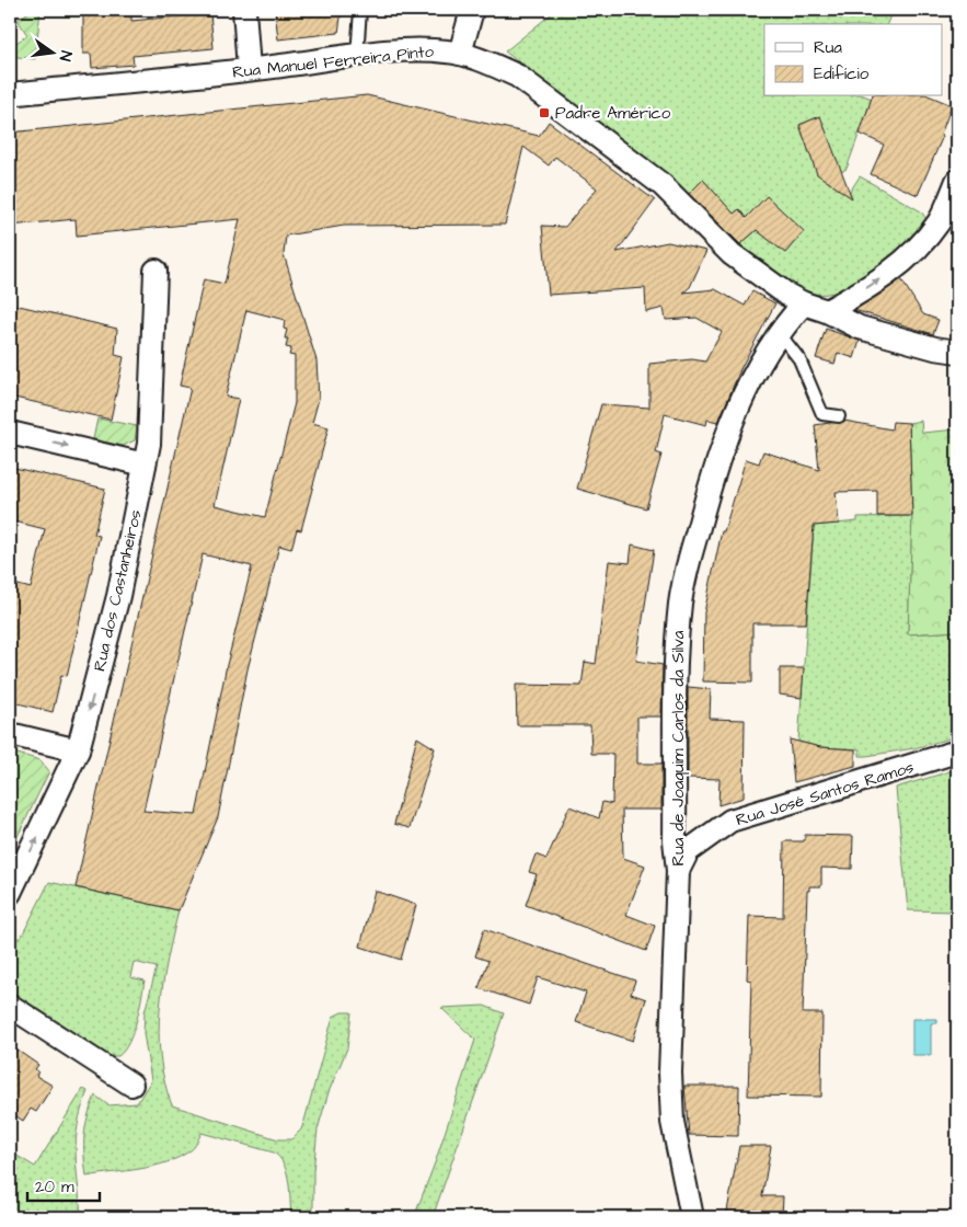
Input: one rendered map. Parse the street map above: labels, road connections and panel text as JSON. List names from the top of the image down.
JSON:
{
  "streets": {
    "street": [
      "Rua Manuel Ferreira Pinto",
      "Rua dos Castanheiros",
      "Rua de Joaquim Carlos da Silva",
      "Rua José Santos Ramos"
    ]
  },
  "crossings": [
    ["Rua Manuel Ferreira Pinto", "Rua de Joaquim Carlos da Silva"],
    ["Rua de Joaquim Carlos da Silva", "Rua José Santos Ramos"]
  ],
  "places": {
    "transit": ["Padre Américo"]
  },
  "legend": ["Rua", "Edifício"],
  "scale_bar": "20 m",
  "north": "right"
}
